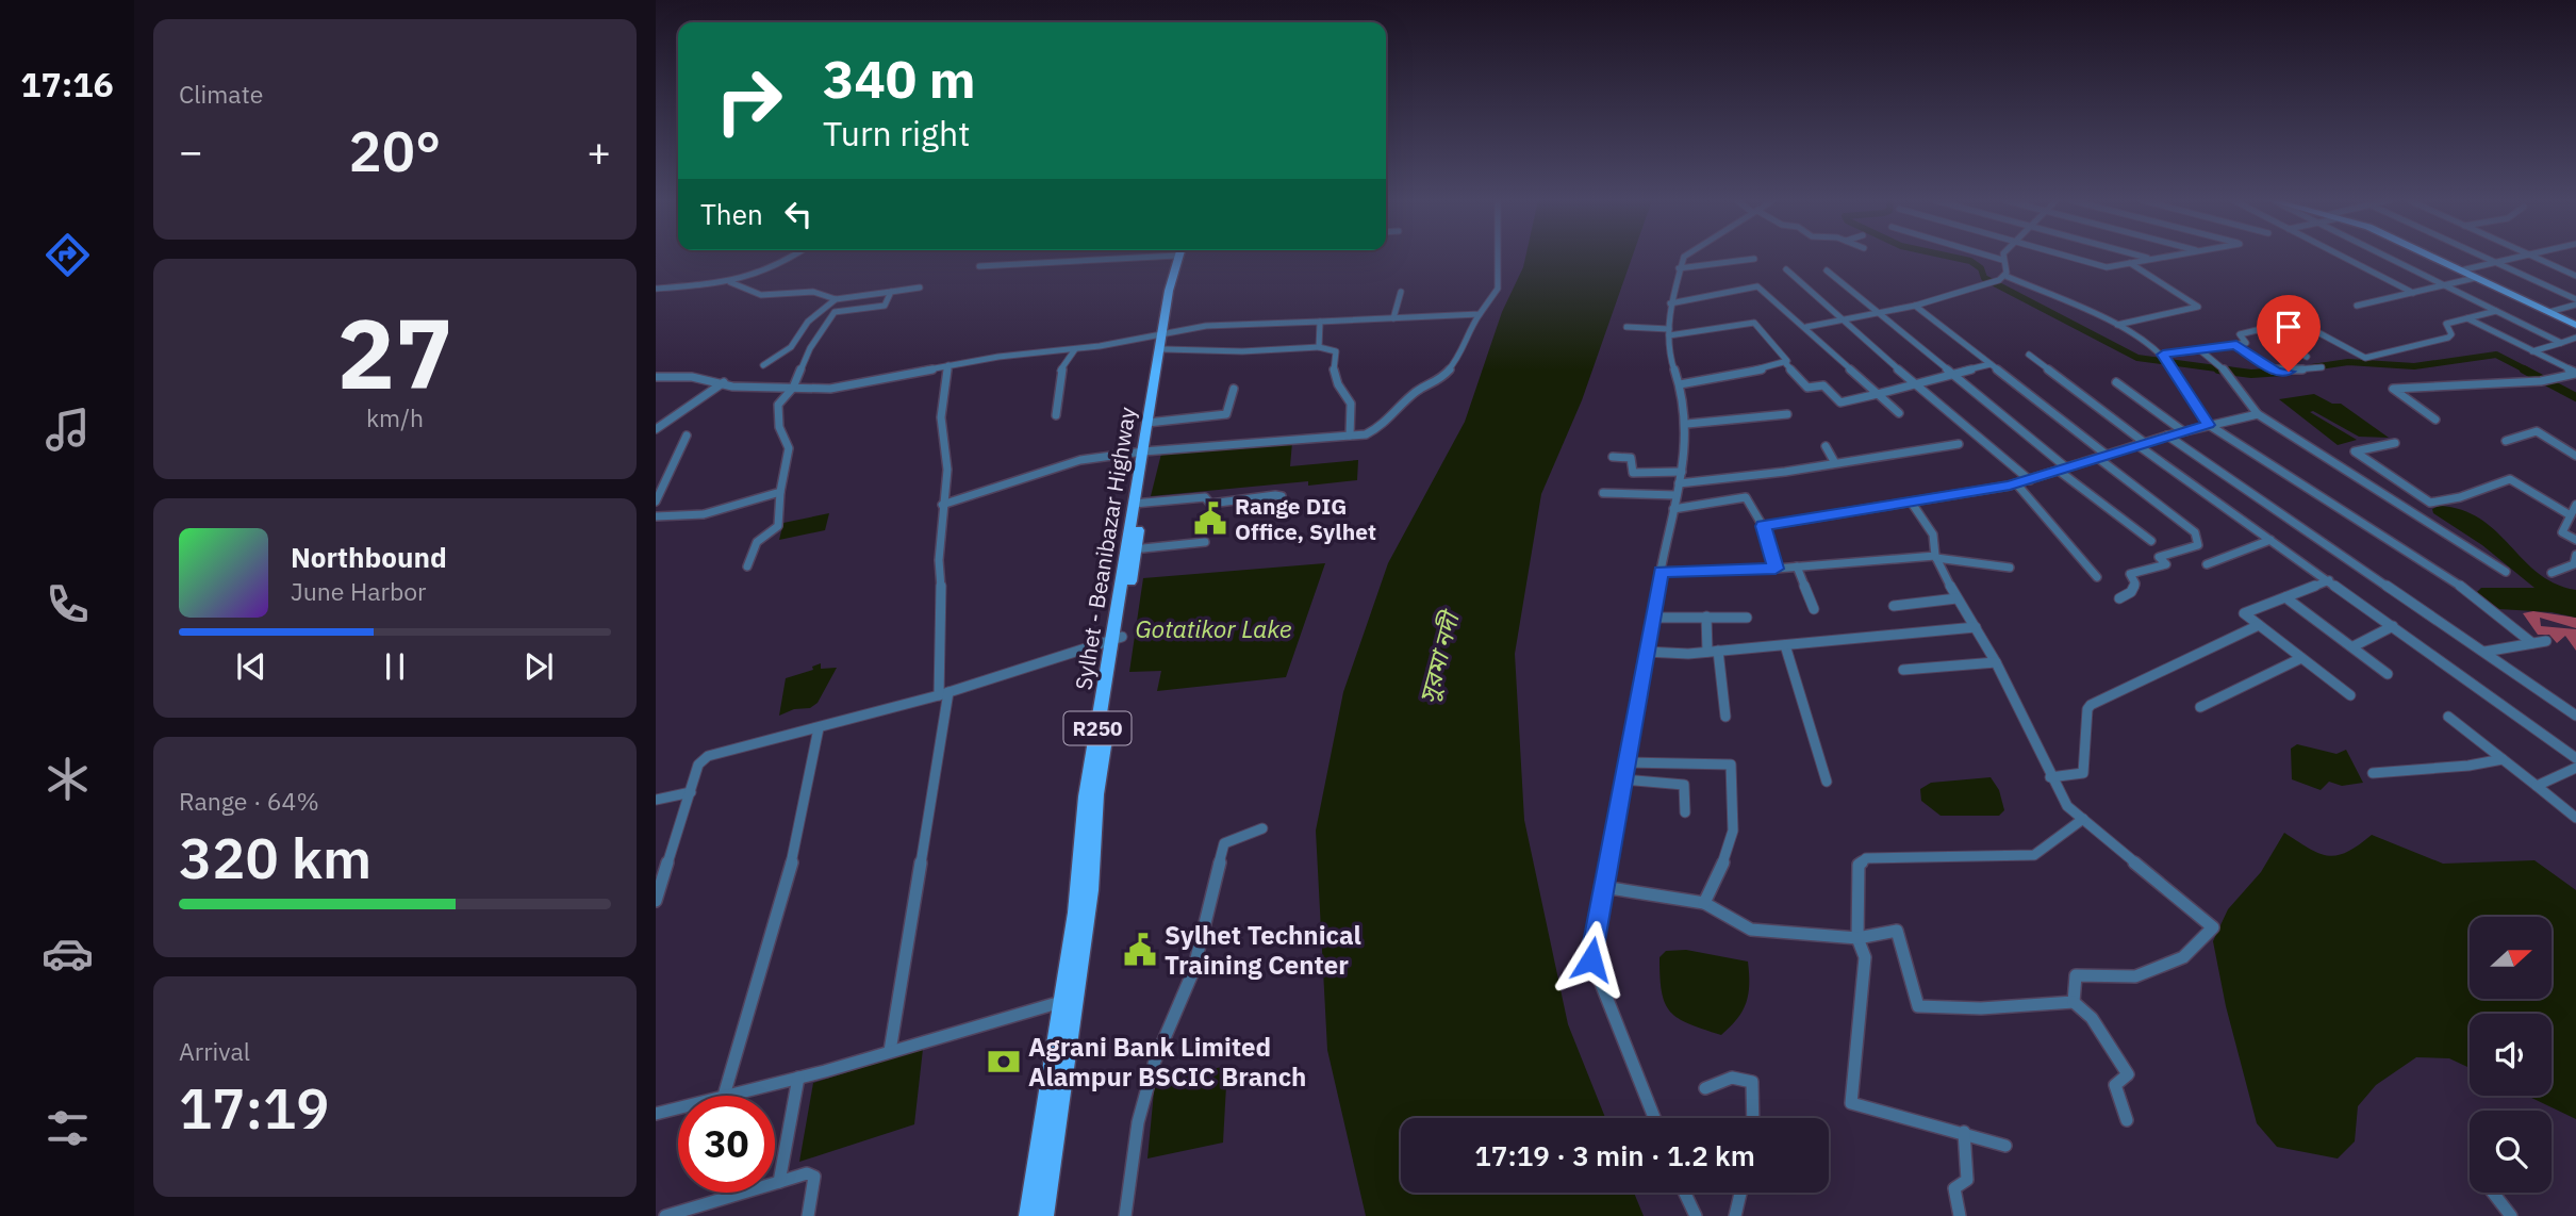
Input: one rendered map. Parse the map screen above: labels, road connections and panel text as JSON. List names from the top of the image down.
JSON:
{
  "streets": {
    "main road": ["Sylhet - Beanibazar Highway", "R250"]
  },
  "water": ["Gotatikor Lake", "সুরমা নদী"],
  "places": {
    "public building": ["Range DIG Office, Sylhet", "Sylhet Technical Training Center"],
    "bank": ["Agrani Bank Limited Alampur BSCIC Branch"]
  },
  "north": "right",
  "page": {
    "tabs": "17:16",
    "tile": [
      "Climate",
      ["27", "km/h"],
      ["Range · 64%", "320 km"],
      ["Arrival", "17:19"]
    ],
    "turn": ["340 m", "Turn right"],
    "heat": ["−", "20°", "+"],
    "then": "Then",
    "song": ["Northbound", "June Harbor"],
    "limit": "30",
    "trip": "17:19 · 3 min · 1.2 km"
  }
}
